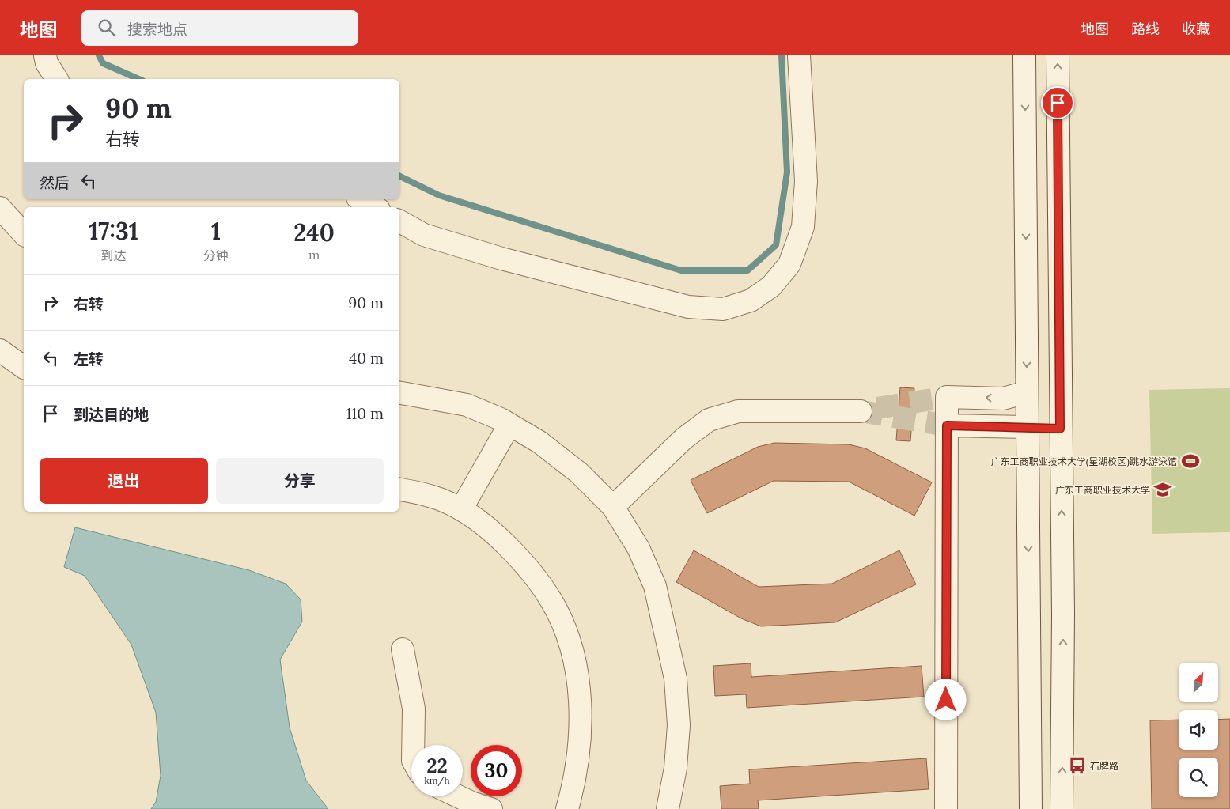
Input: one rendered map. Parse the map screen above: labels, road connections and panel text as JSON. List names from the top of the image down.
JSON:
{
  "places": {
    "sports": ["广东工商职业技术大学(星湖校区)跳水游泳馆"],
    "school or university": ["广东工商职业技术大学"],
    "bus stop": ["石牌路"]
  },
  "north": "top right",
  "page": {
    "header": "地图",
    "search": "搜索地点",
    "nav": ["地图", "路线", "收藏"],
    "turn": ["90 m", "右转"],
    "then": "然后",
    "eta": [
      "17:31",
      "到达",
      "1",
      "分钟",
      "240",
      "m"
    ],
    "list": [
      {
        "name": "右转",
        "value": "90 m"
      },
      {
        "name": "左转",
        "value": "40 m"
      },
      {
        "name": "到达目的地",
        "value": "110 m"
      }
    ],
    "buttons": ["退出", "分享"],
    "speed": "22 km/h",
    "limit": "30"
  }
}
